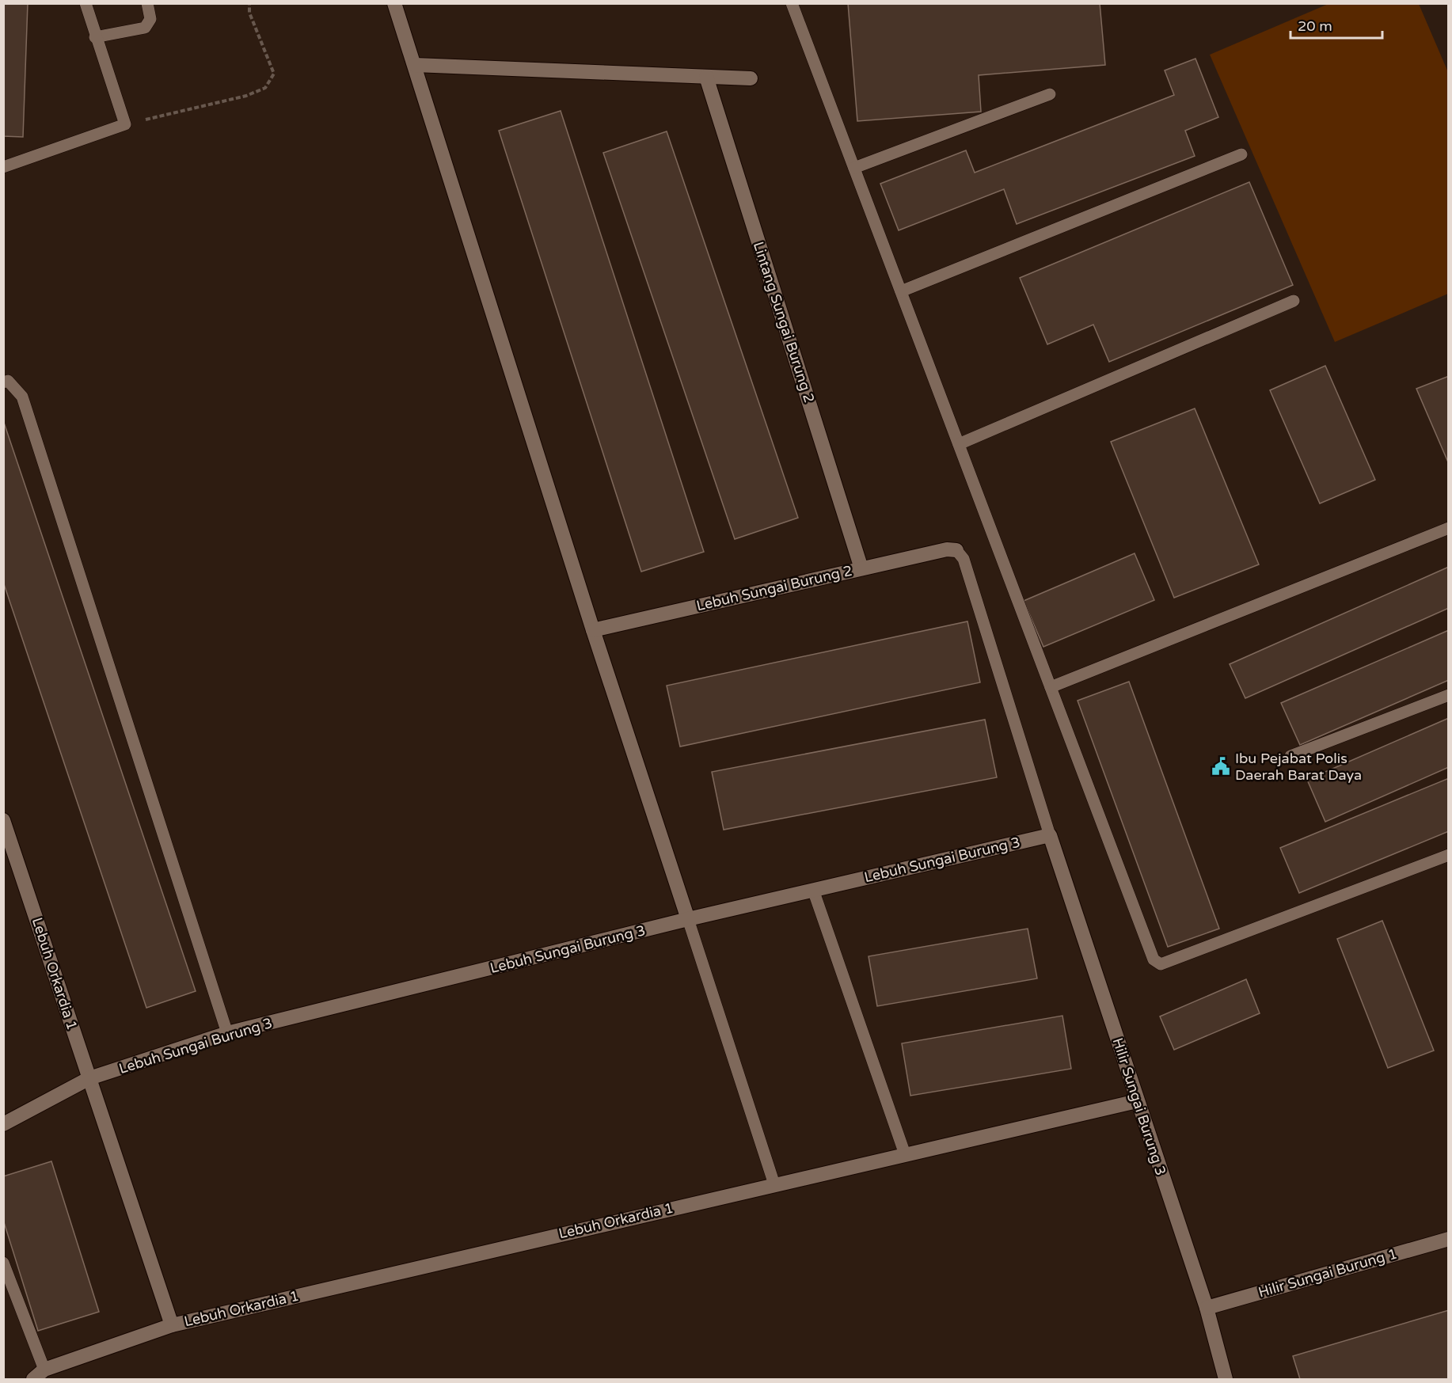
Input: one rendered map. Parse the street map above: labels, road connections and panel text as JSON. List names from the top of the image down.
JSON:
{
  "streets": {
    "street": [
      "Lintang Sungai Burung 2",
      "Lebuh Sungai Burung 2",
      "Lebuh Sungai Burung 3",
      "Lebuh Orkardia 1",
      "Hilir Sungai Burung 3",
      "Hilir Sungai Burung 1"
    ]
  },
  "crossings": [
    ["Lintang Sungai Burung 2", "Lebuh Sungai Burung 2"],
    ["Lebuh Sungai Burung 3", "Lebuh Orkardia 1"],
    ["Lebuh Sungai Burung 3", "Hilir Sungai Burung 3"],
    ["Lebuh Orkardia 1", "Hilir Sungai Burung 3"],
    ["Hilir Sungai Burung 3", "Hilir Sungai Burung 1"]
  ],
  "places": {
    "public building": ["Ibu Pejabat Polis Daerah Barat Daya"]
  },
  "scale_bar": "20 m"
}
